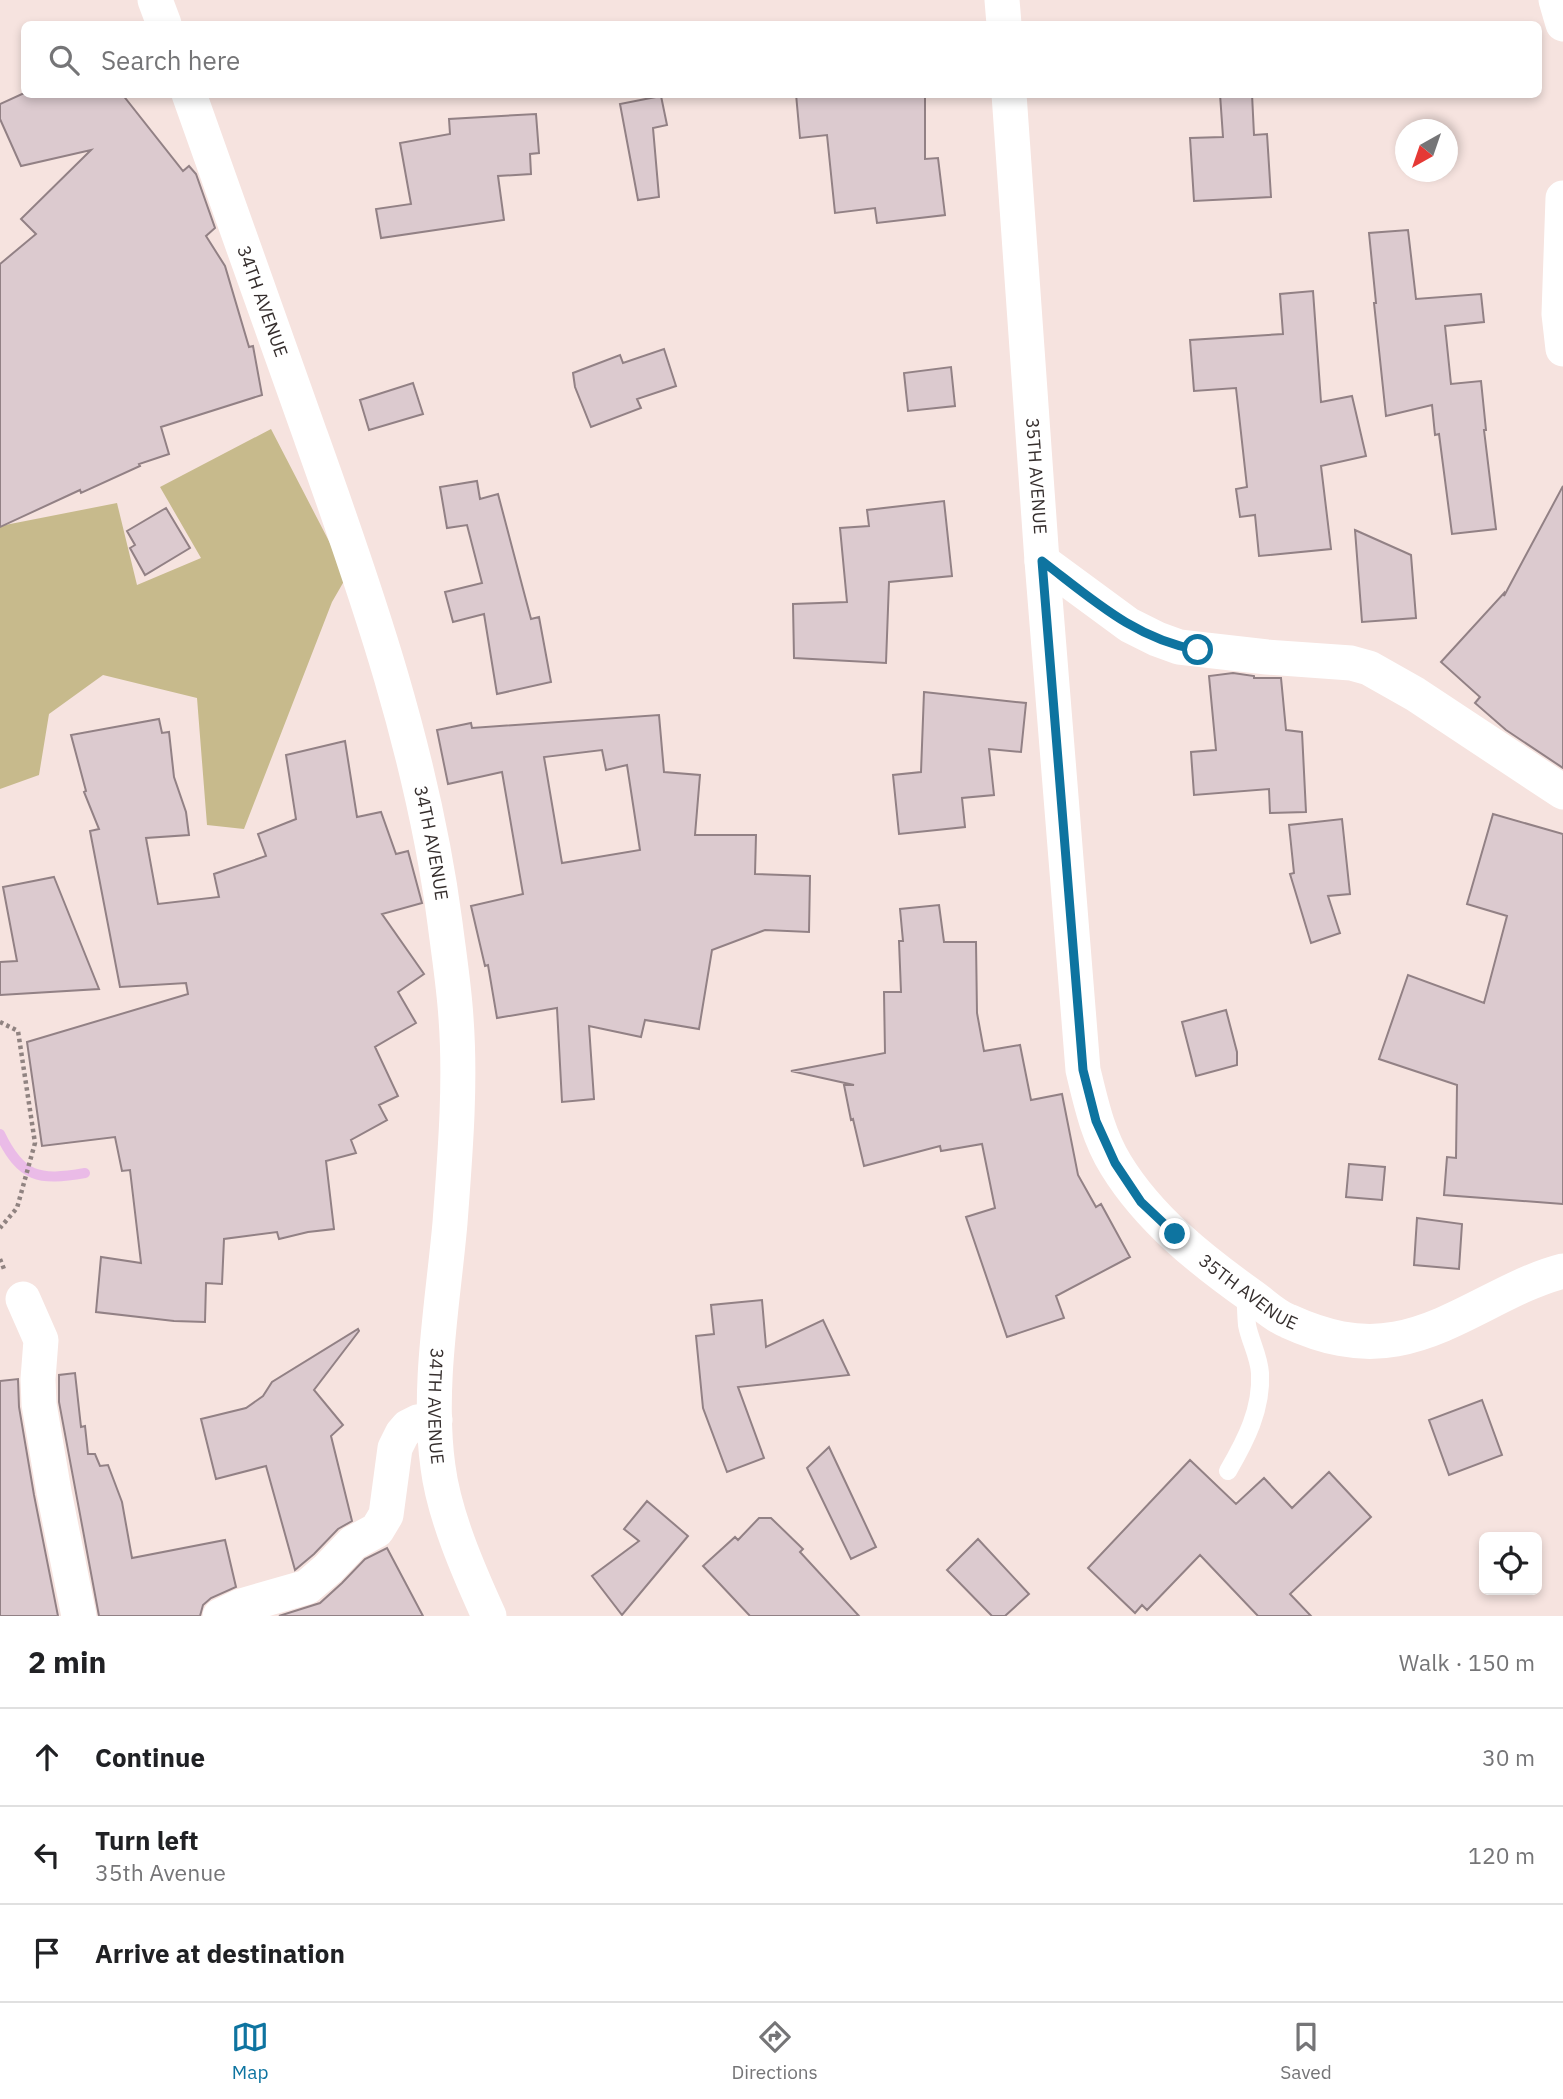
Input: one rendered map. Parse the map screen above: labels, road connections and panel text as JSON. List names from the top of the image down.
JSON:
{
  "streets": {
    "street": ["34TH AVENUE", "35TH AVENUE"]
  },
  "north": "bottom left",
  "page": {
    "search": "Search here",
    "heading": ["2 min", "Walk · 150 m"],
    "list": [
      ["Continue", "30 m"],
      ["Turn left", "35th Avenue", "120 m"],
      "Arrive at destination"
    ],
    "nav": ["Map", "Directions", "Saved"]
  }
}
